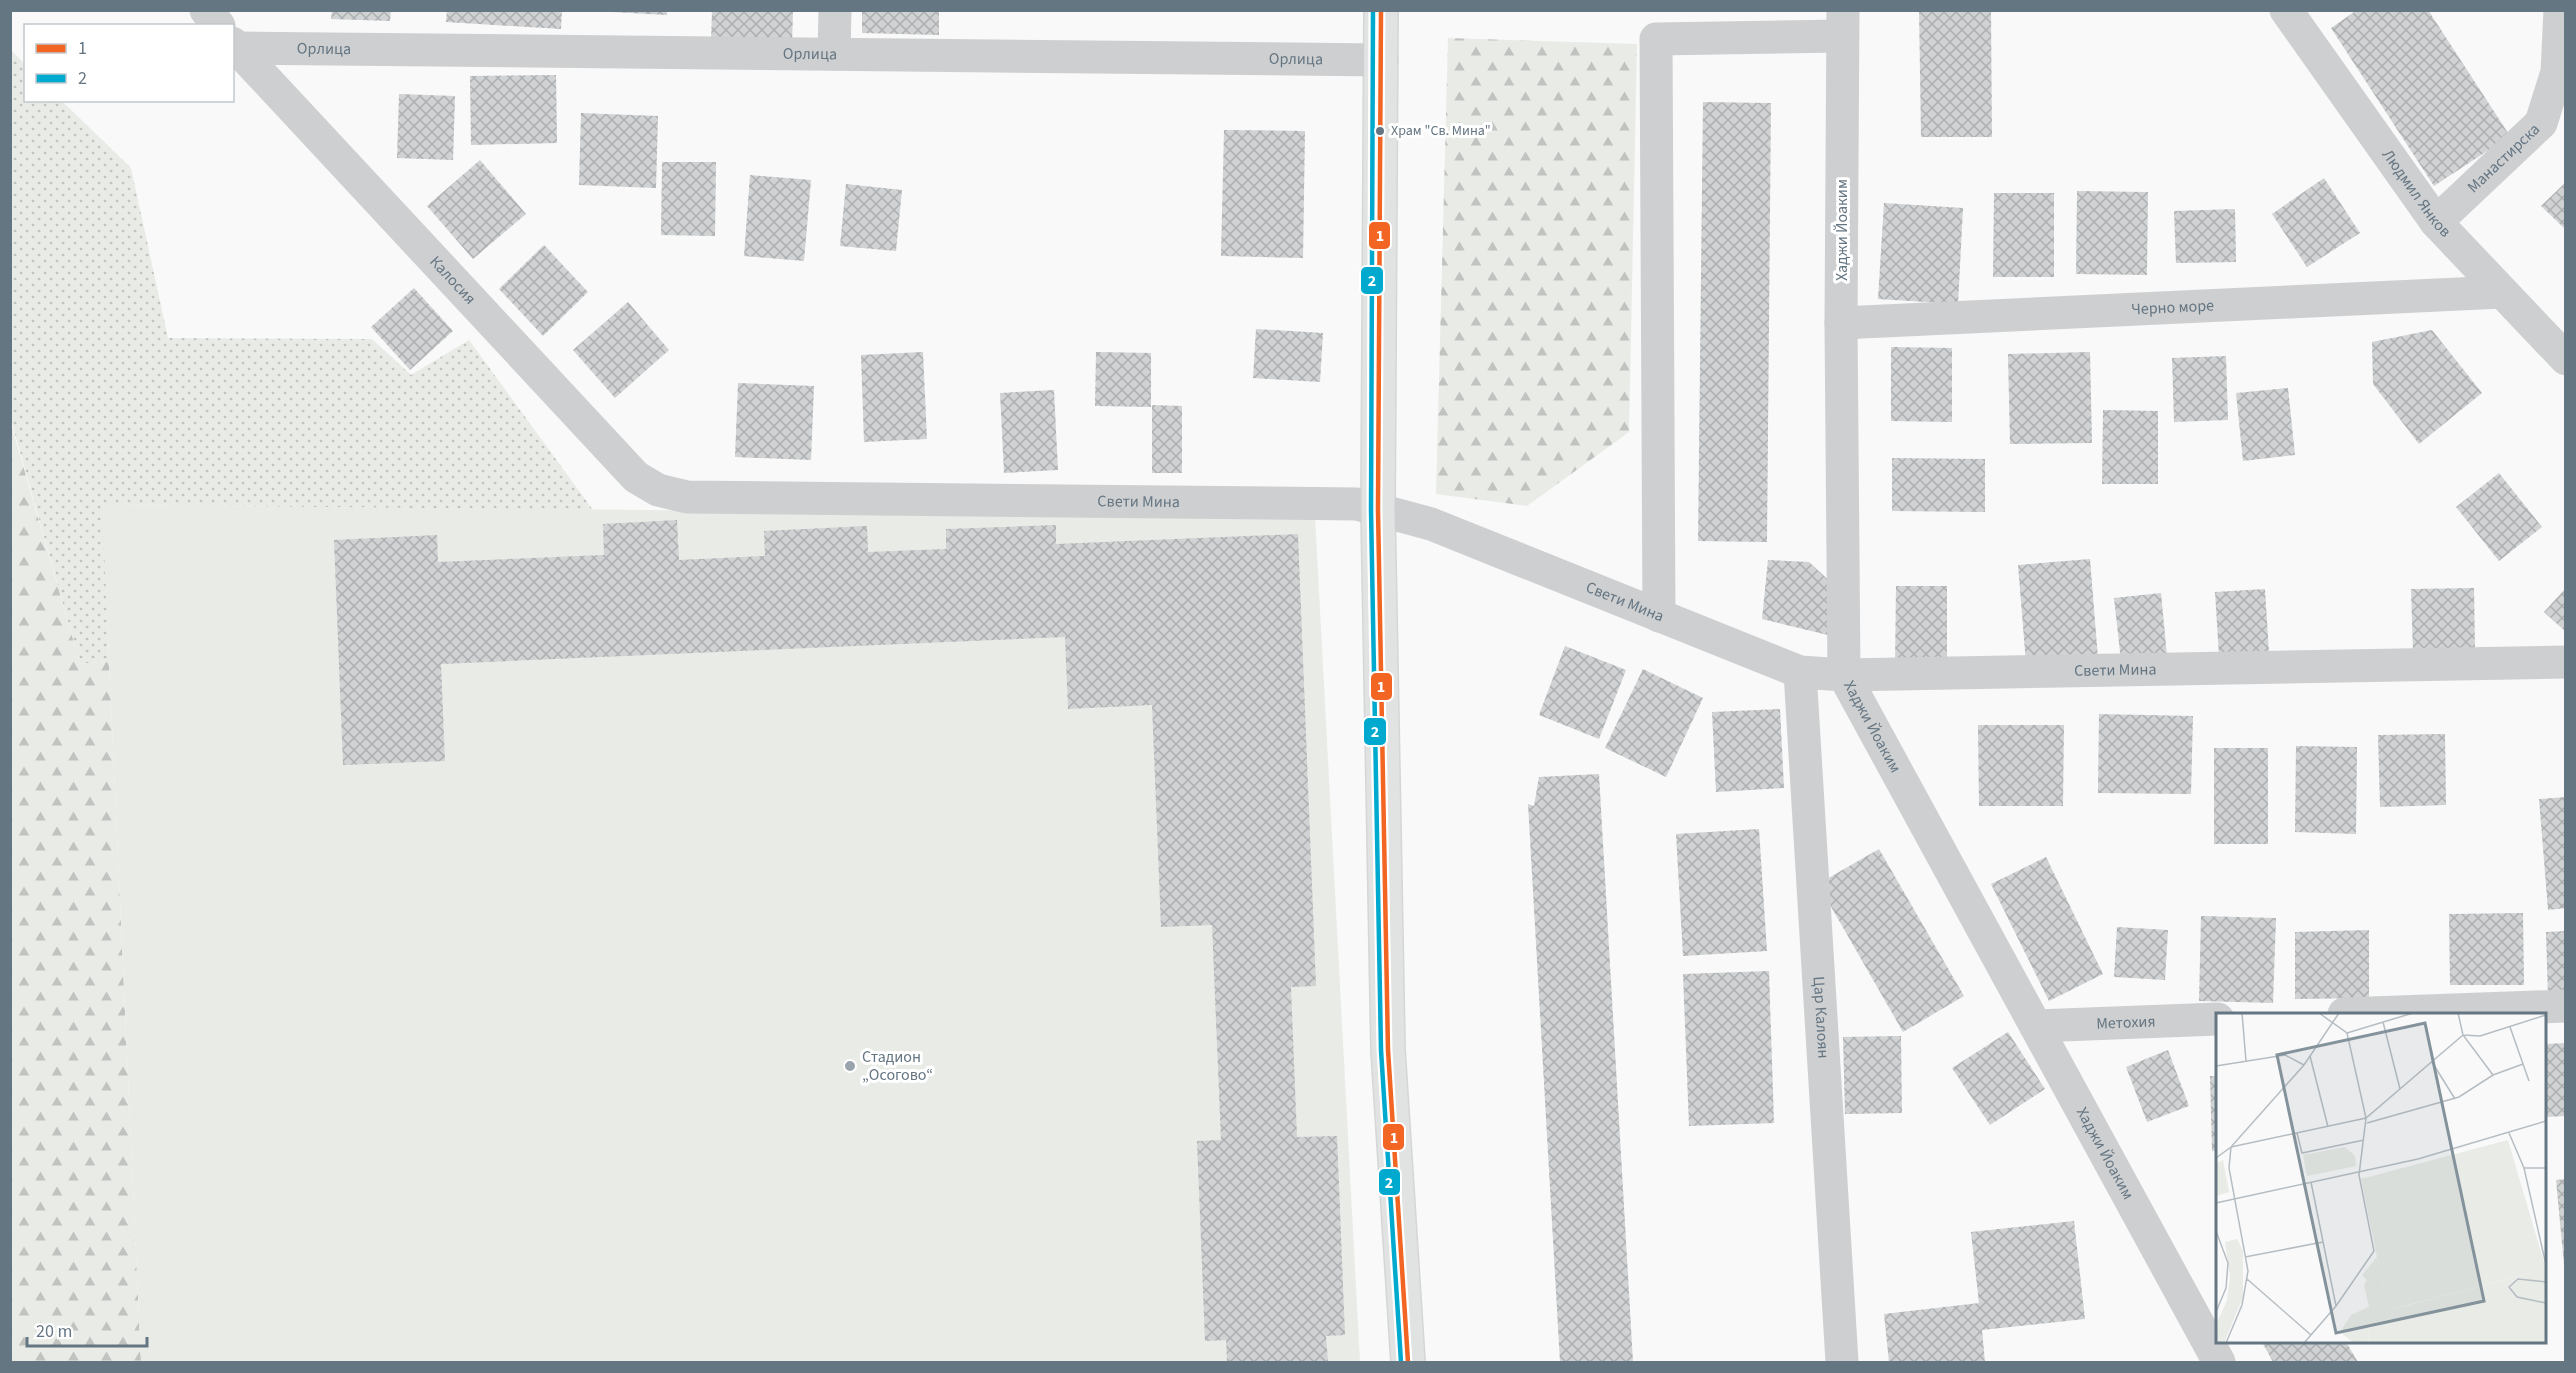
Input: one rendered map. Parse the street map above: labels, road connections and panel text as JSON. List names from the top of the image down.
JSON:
{
  "streets": {
    "street": [
      "Орлица",
      "Манастирска",
      "Людмил Янков",
      "Хаджи Йоаким",
      "Калосия",
      "Черно море",
      "Свети Мина",
      "Цар Калоян",
      "Метохия"
    ]
  },
  "crossings": [
    ["Манастирска", "Людмил Янков"],
    ["Людмил Янков", "Черно море"],
    ["Хаджи Йоаким", "Черно море"],
    ["Хаджи Йоаким", "Свети Мина"],
    ["Хаджи Йоаким", "Метохия"],
    ["Калосия", "Свети Мина"],
    ["Свети Мина", "Цар Калоян"]
  ],
  "places": ["Храм \"Св. Мина\"", "Стадион „Осогово“"],
  "lines": ["transit line 1", "transit line 2"],
  "legend": ["1", "2"],
  "scale_bar": "20 m"
}
